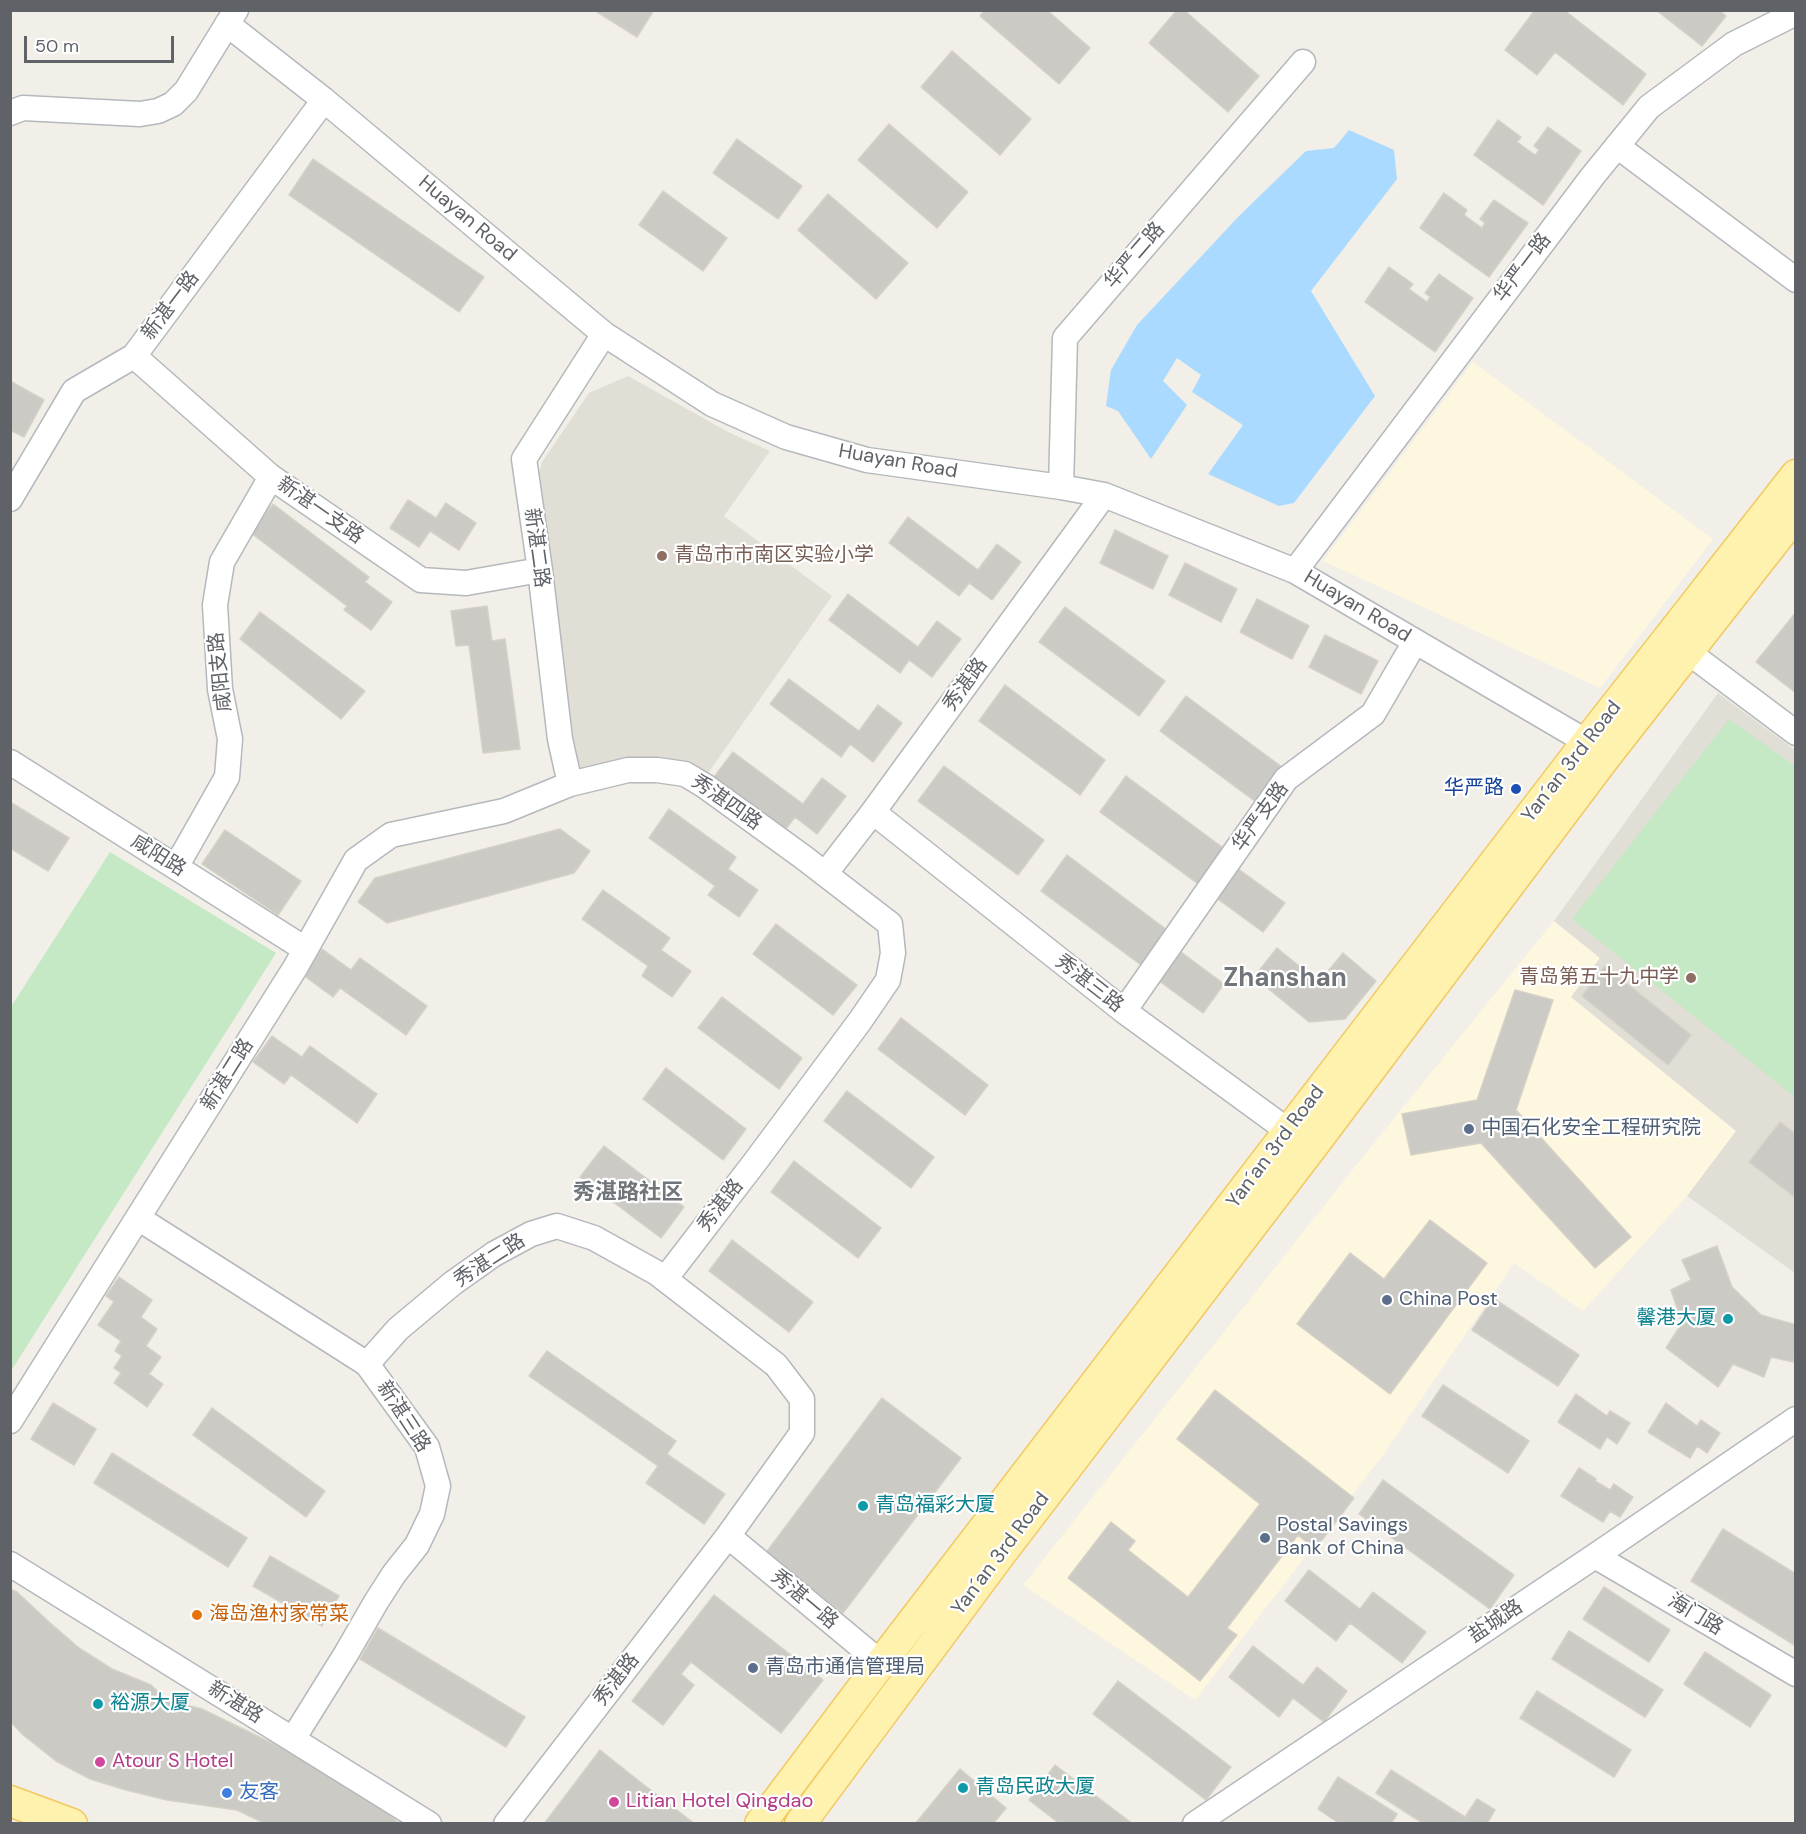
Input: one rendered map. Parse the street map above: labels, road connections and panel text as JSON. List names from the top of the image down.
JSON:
{
  "streets": {
    "main road": ["Yan´an 3rd Road"],
    "street": [
      "Huayan Road",
      "华严二路",
      "华严一路",
      "新湛一路",
      "新湛一支路",
      "新湛二路",
      "咸阳支路",
      "秀湛路",
      "秀湛四路",
      "华严支路",
      "咸阳路",
      "秀湛三路",
      "秀湛二路",
      "新湛三路",
      "秀湛一路",
      "海门路",
      "盐城路",
      "新湛路"
    ]
  },
  "crossings": [
    ["Huayan Road", "华严二路"],
    ["Huayan Road", "华严一路"],
    ["Huayan Road", "新湛一路"],
    ["Huayan Road", "新湛二路"],
    ["Huayan Road", "秀湛路"],
    ["Huayan Road", "Yan´an 3rd Road"],
    ["Huayan Road", "华严支路"],
    ["新湛一路", "新湛一支路"],
    ["新湛一支路", "新湛二路"],
    ["新湛一支路", "咸阳支路"],
    ["新湛二路", "秀湛四路"],
    ["新湛二路", "咸阳路"],
    ["新湛二路", "新湛三路"],
    ["咸阳支路", "咸阳路"],
    ["秀湛路", "秀湛四路"],
    ["秀湛路", "秀湛三路"],
    ["秀湛路", "秀湛二路"],
    ["秀湛路", "秀湛一路"],
    ["Yan´an 3rd Road", "秀湛三路"],
    ["Yan´an 3rd Road", "秀湛一路"],
    ["华严支路", "秀湛三路"],
    ["秀湛二路", "新湛三路"],
    ["秀湛二路", "秀湛一路"],
    ["新湛三路", "新湛路"],
    ["海门路", "盐城路"]
  ],
  "districts": ["Zhanshan", "秀湛路社区"],
  "places": [
    "青岛市市南区实验小学",
    "华严路",
    "青岛第五十九中学",
    "中国石化安全工程研究院",
    "China Post",
    "馨港大厦",
    "青岛福彩大厦",
    "Postal Savings Bank of China",
    "海岛渔村家常菜",
    "青岛市通信管理局",
    "裕源大厦",
    "Atour S Hotel",
    "青岛民政大厦",
    "友客",
    "Litian Hotel Qingdao"
  ],
  "scale_bar": "50 m"
}
